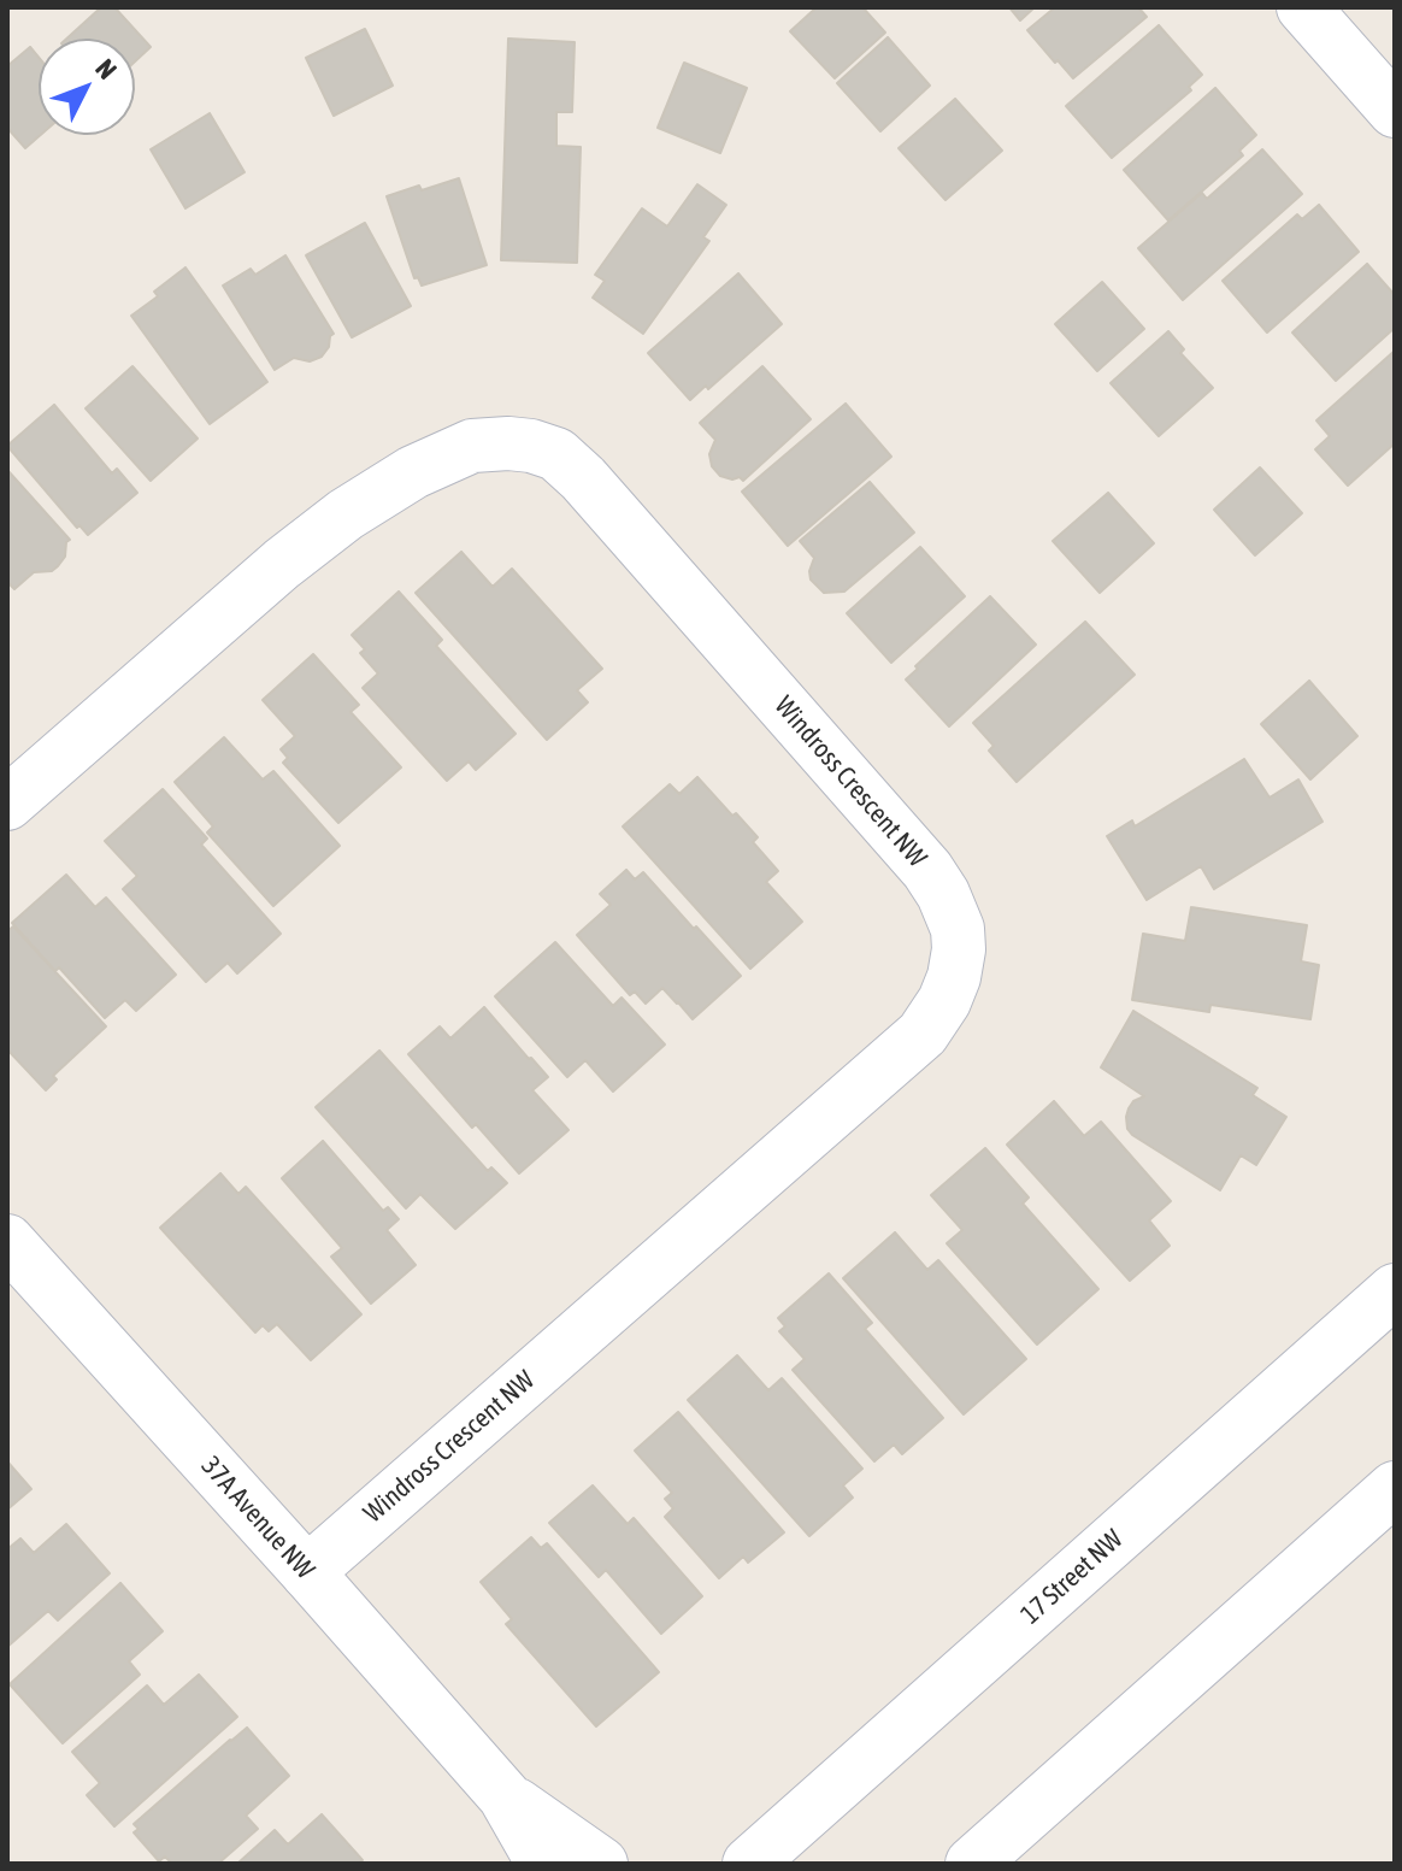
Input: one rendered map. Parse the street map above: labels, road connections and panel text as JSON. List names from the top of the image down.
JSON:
{
  "streets": {
    "street": ["Windross Crescent NW", "37A Avenue NW", "17 Street NW"]
  },
  "crossings": [
    ["Windross Crescent NW", "37A Avenue NW"]
  ],
  "north": "top right"
}
